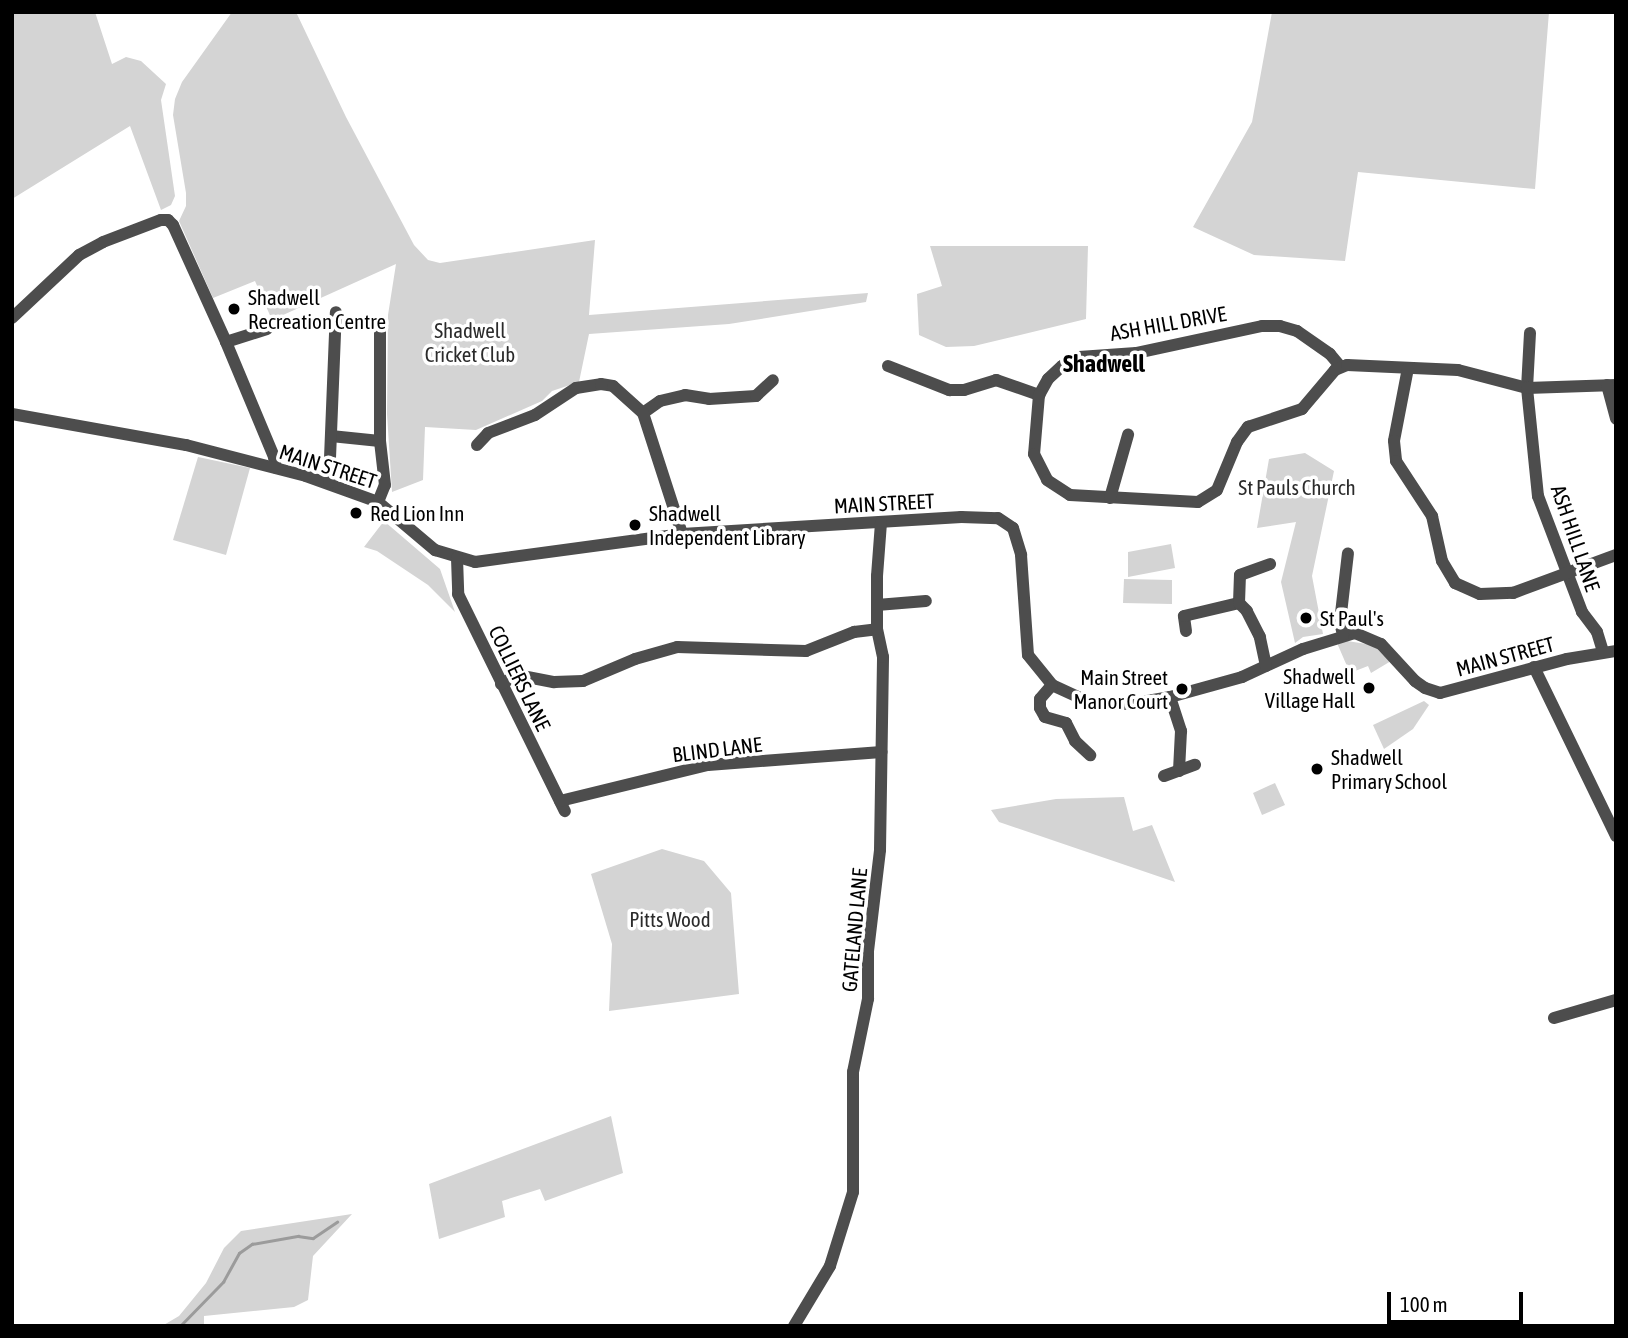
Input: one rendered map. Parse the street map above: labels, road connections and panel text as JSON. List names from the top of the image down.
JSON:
{
  "streets": {
    "street": [
      "ASH HILL DRIVE",
      "MAIN STREET",
      "ASH HILL LANE",
      "COLLIERS LANE",
      "BLIND LANE",
      "GATELAND LANE"
    ]
  },
  "crossings": [
    ["MAIN STREET", "ASH HILL LANE"],
    ["MAIN STREET", "COLLIERS LANE"],
    ["MAIN STREET", "GATELAND LANE"],
    ["COLLIERS LANE", "BLIND LANE"],
    ["BLIND LANE", "GATELAND LANE"]
  ],
  "districts": ["Shadwell"],
  "parks": ["Shadwell Cricket Club", "St Pauls Church", "Pitts Wood"],
  "places": [
    "Shadwell Recreation Centre",
    "Red Lion Inn",
    "Shadwell Independent Library",
    "St Paul's",
    "Shadwell Village Hall",
    "Main Street Manor Court",
    "Shadwell Primary School"
  ],
  "scale_bar": "100 m"
}
